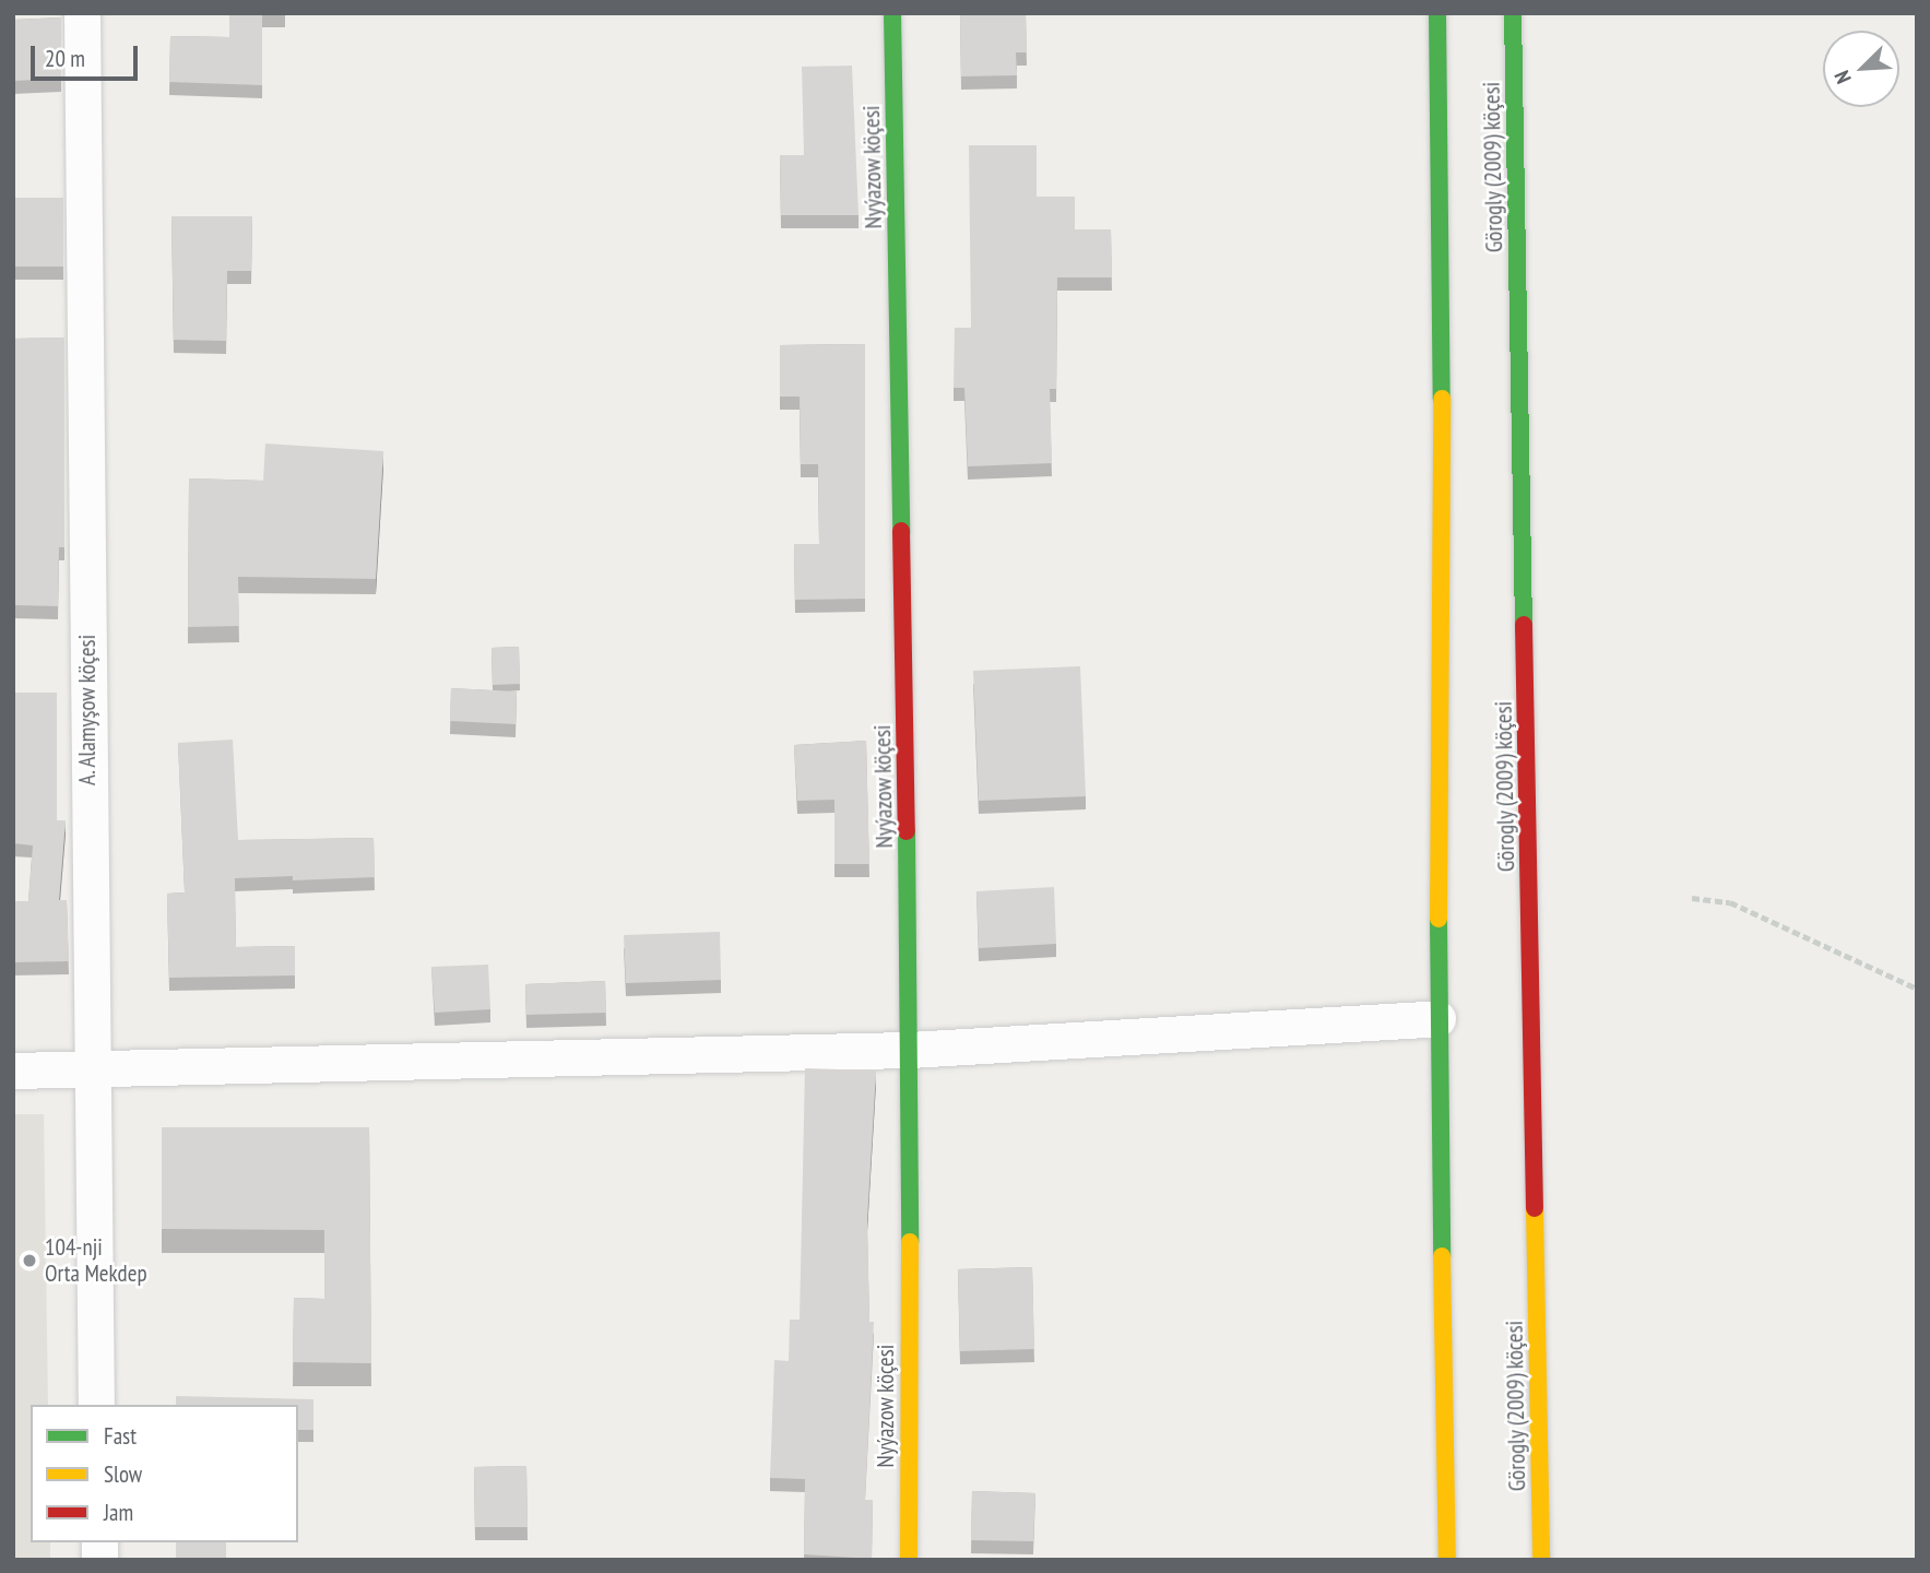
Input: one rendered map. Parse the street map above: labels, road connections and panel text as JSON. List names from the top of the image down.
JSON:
{
  "streets": {
    "main road": ["Nyýazow köçesi", "Görogly (2009) köçesi"],
    "street": ["A. Alamyşow köçesi"]
  },
  "places": ["104-nji Orta Mekdep"],
  "legend": ["Fast", "Slow", "Jam"],
  "scale_bar": "20 m",
  "north": "bottom left"
}
